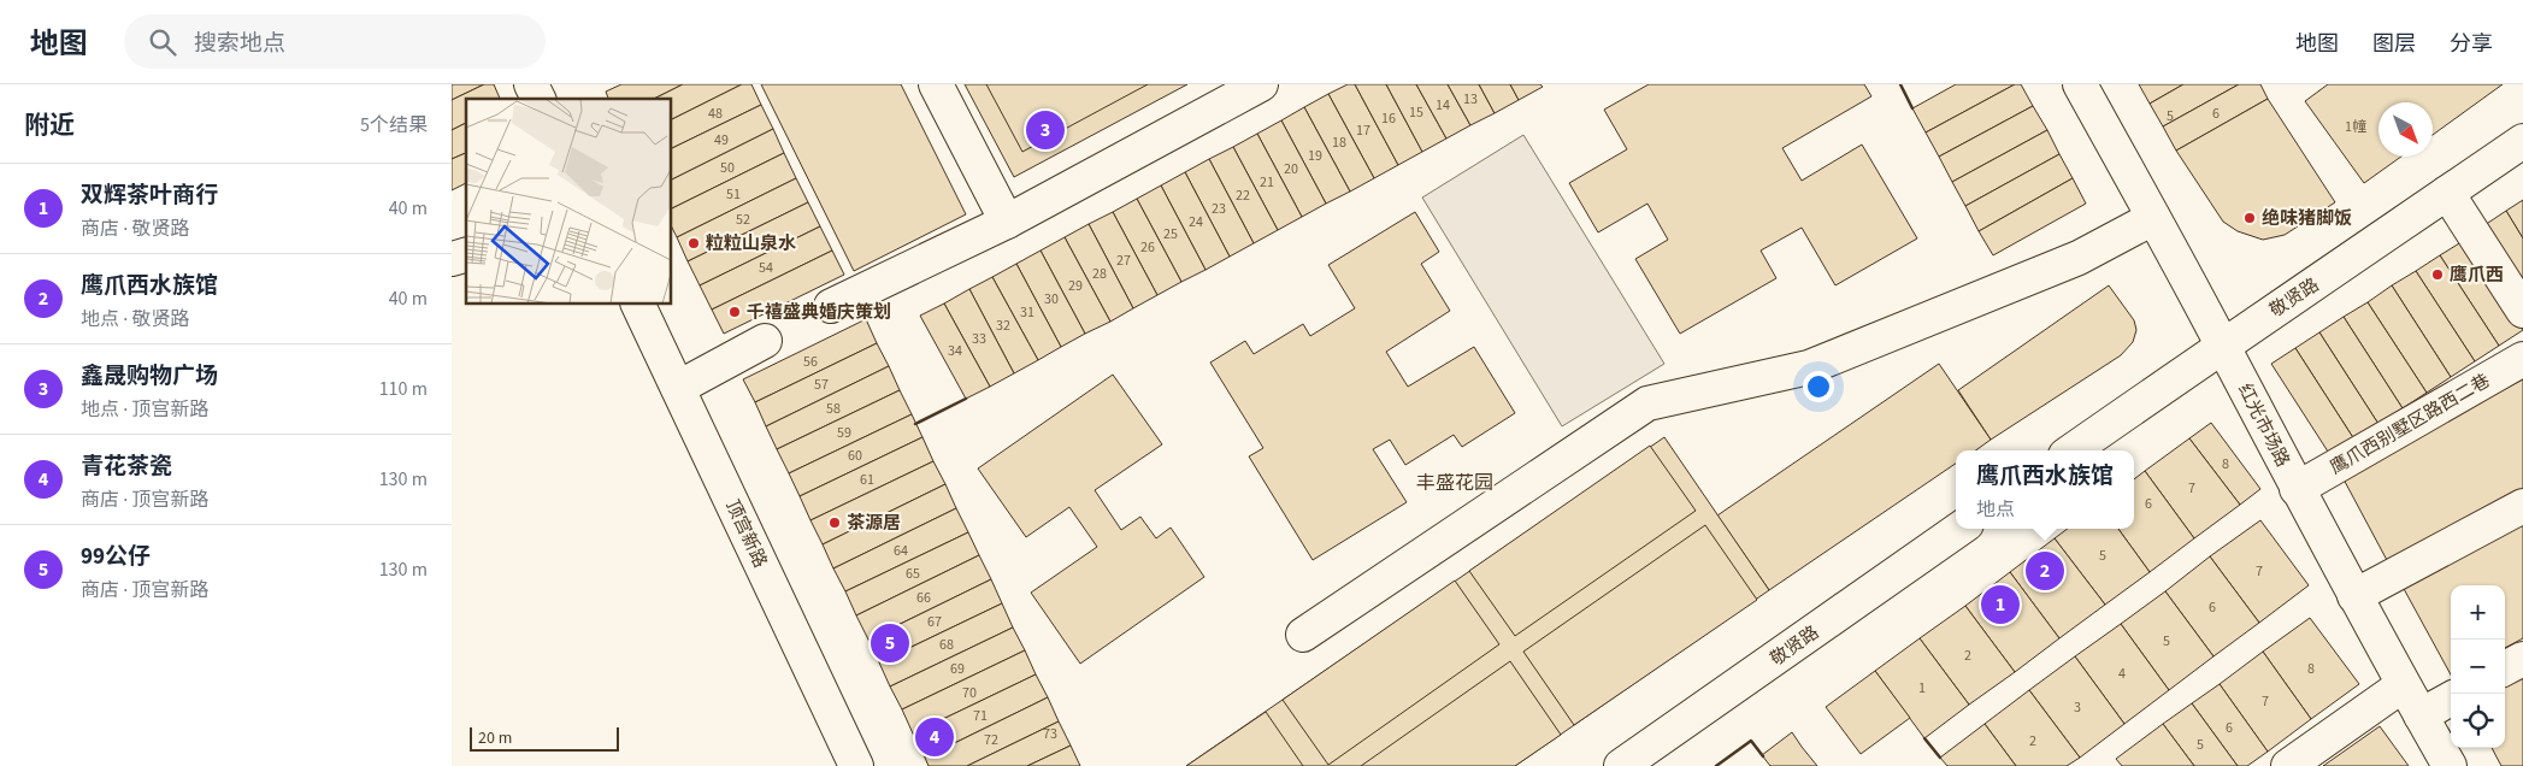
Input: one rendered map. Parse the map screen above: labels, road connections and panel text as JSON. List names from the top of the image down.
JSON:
{
  "streets": {
    "street": [
      "敬贤路",
      "鹰爪西别墅区路西二巷",
      "红光市场路",
      "顶宫新路"
    ]
  },
  "crossings": [
    ["敬贤路", "红光市场路"],
    ["鹰爪西别墅区路西二巷", "红光市场路"]
  ],
  "districts": ["丰盛花园"],
  "places": [
    "绝味猪脚饭",
    "粒粒山泉水",
    "鹰爪西",
    "千禧盛典婚庆策划",
    "茶源居"
  ],
  "house_numbers": [
    "13",
    "14",
    "15",
    "48",
    "6",
    "5",
    "16",
    "1幢",
    "17",
    "49",
    "18",
    "19",
    "50",
    "20",
    "21",
    "51",
    "22",
    "23",
    "52",
    "24",
    "25",
    "26",
    "27",
    "54",
    "28",
    "29",
    "30",
    "31",
    "32",
    "33",
    "34",
    "56",
    "57",
    "58",
    "59",
    "60",
    "8",
    "61",
    "7",
    "6",
    "64",
    "5",
    "7",
    "65",
    "66",
    "6",
    "67",
    "5",
    "68",
    "2",
    "69",
    "8",
    "4",
    "1",
    "70",
    "7",
    "3",
    "71",
    "6",
    "73",
    "72",
    "2",
    "5"
  ],
  "scale_bar": "20 m",
  "north": "bottom right",
  "page": {
    "header": "地图",
    "search": "搜索地点",
    "nav": ["地图", "图层", "分享"],
    "heading": ["附近", "5个结果"],
    "pins": [
      "3",
      "2",
      "1",
      "5",
      "4"
    ],
    "list": [
      {
        "mark": "1",
        "name": "双辉茶叶商行",
        "note": "商店 · 敬贤路",
        "value": "40 m"
      },
      {
        "mark": "2",
        "name": "鹰爪西水族馆",
        "note": "地点 · 敬贤路",
        "value": "40 m"
      },
      {
        "mark": "3",
        "name": "鑫晟购物广场",
        "note": "地点 · 顶宫新路",
        "value": "110 m"
      },
      {
        "mark": "4",
        "name": "青花茶瓷",
        "note": "商店 · 顶宫新路",
        "value": "130 m"
      },
      {
        "mark": "5",
        "name": "99公仔",
        "note": "商店 · 顶宫新路",
        "value": "130 m"
      }
    ],
    "popup": ["鹰爪西水族馆", "地点"],
    "map_buttons": ["+", "−"],
    "scale": "20 m"
  }
}
